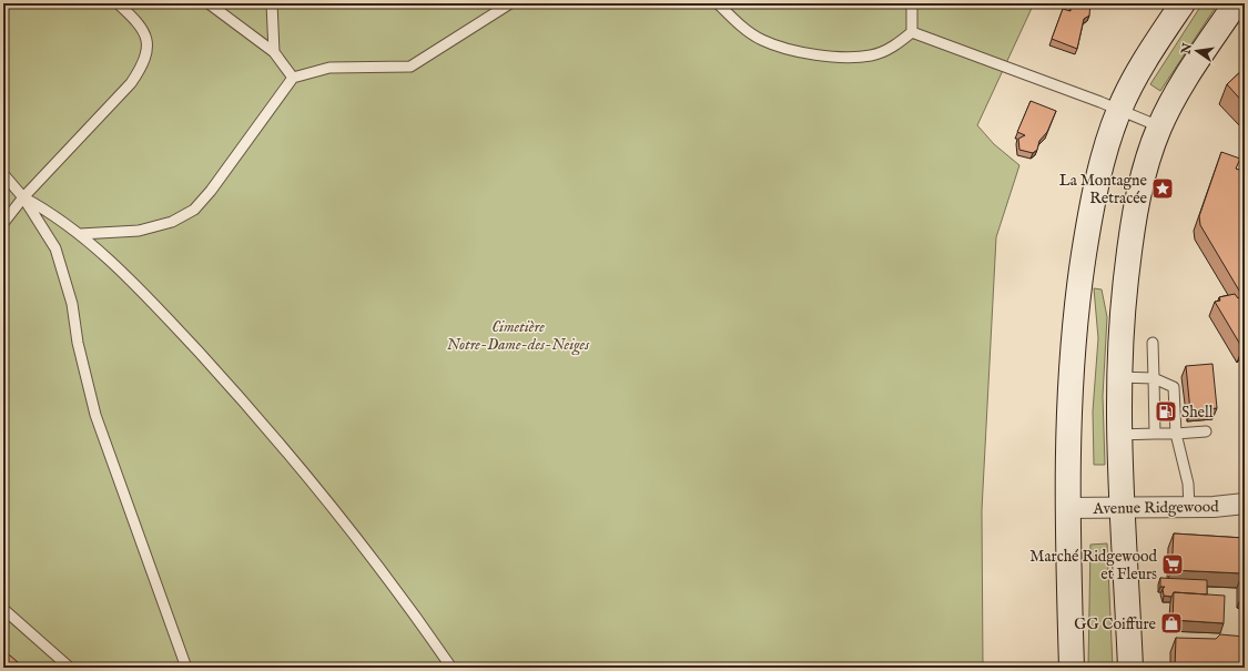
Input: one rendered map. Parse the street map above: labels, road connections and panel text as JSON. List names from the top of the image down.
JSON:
{
  "streets": {
    "street": ["Avenue Ridgewood"]
  },
  "parks": ["Cimetière Notre-Dame-des-Neiges"],
  "places": {
    "place": ["La Montagne Retracée"],
    "fuel station": ["Shell"],
    "supermarket": ["Marché Ridgewood et Fleurs"],
    "shop": ["GG Coiffure"]
  },
  "north": "left"
}
